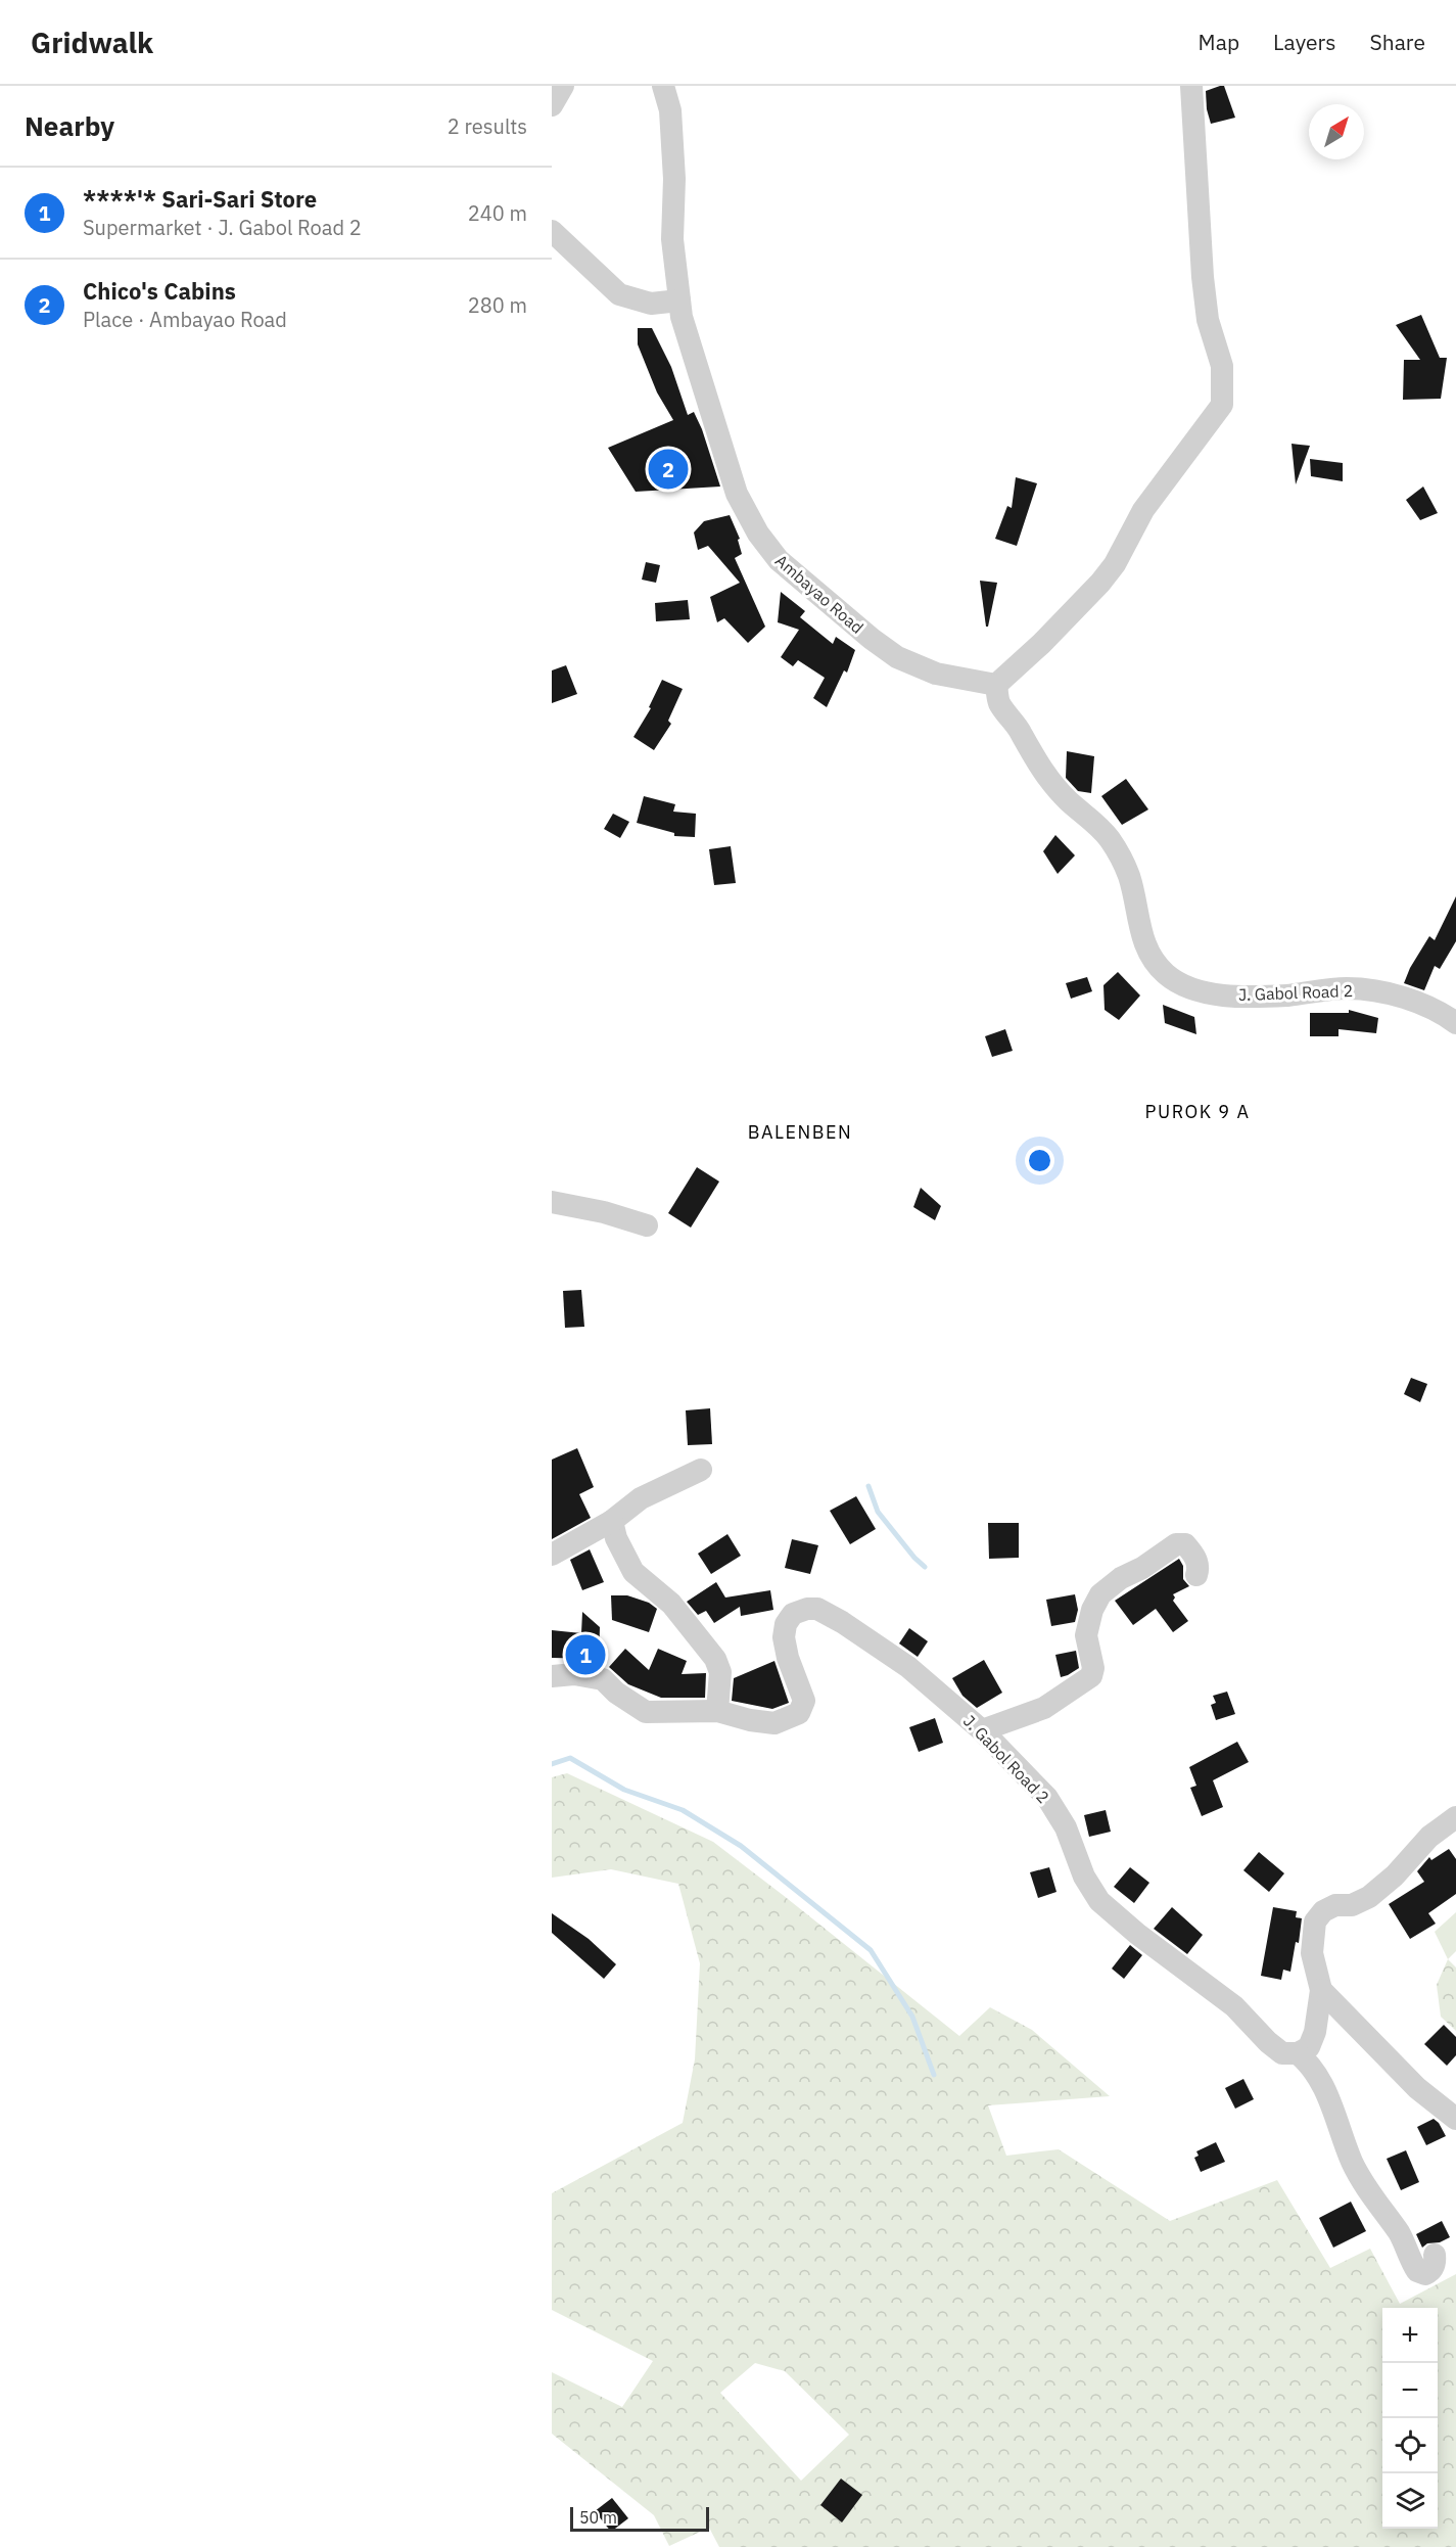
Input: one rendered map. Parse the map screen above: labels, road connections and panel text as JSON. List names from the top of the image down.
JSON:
{
  "streets": {
    "street": ["Ambayao Road", "J. Gabol Road 2"]
  },
  "crossings": [
    ["Ambayao Road", "J. Gabol Road 2"]
  ],
  "districts": ["PUROK 9 A", "BALENBEN"],
  "scale_bar": "50 m",
  "north": "top right",
  "page": {
    "header": "Gridwalk",
    "nav": ["Map", "Layers", "Share"],
    "heading": ["Nearby", "2 results"],
    "list": [
      {
        "mark": "1",
        "name": "****'* Sari-Sari Store",
        "note": "Supermarket · J. Gabol Road 2",
        "value": "240 m"
      },
      {
        "mark": "2",
        "name": "Chico's Cabins",
        "note": "Place · Ambayao Road",
        "value": "280 m"
      }
    ],
    "pins": ["2", "1"],
    "map_buttons": ["+", "−"],
    "scale": "50 m"
  }
}
